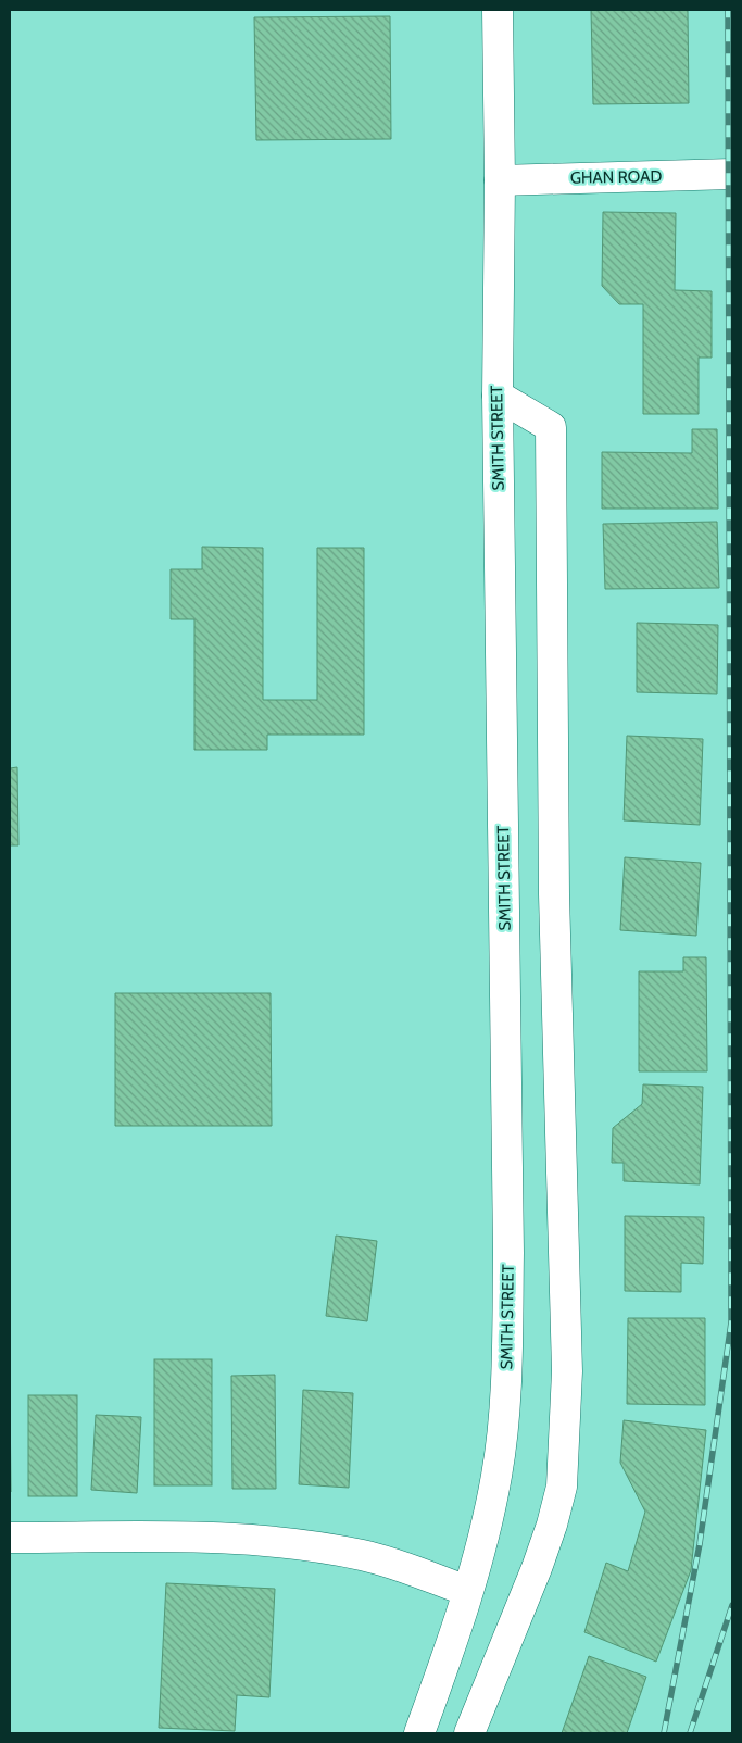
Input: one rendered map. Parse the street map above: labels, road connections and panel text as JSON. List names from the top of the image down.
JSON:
{
  "streets": {
    "street": ["GHAN ROAD", "SMITH STREET"]
  },
  "crossings": [
    ["GHAN ROAD", "SMITH STREET"]
  ]
}
